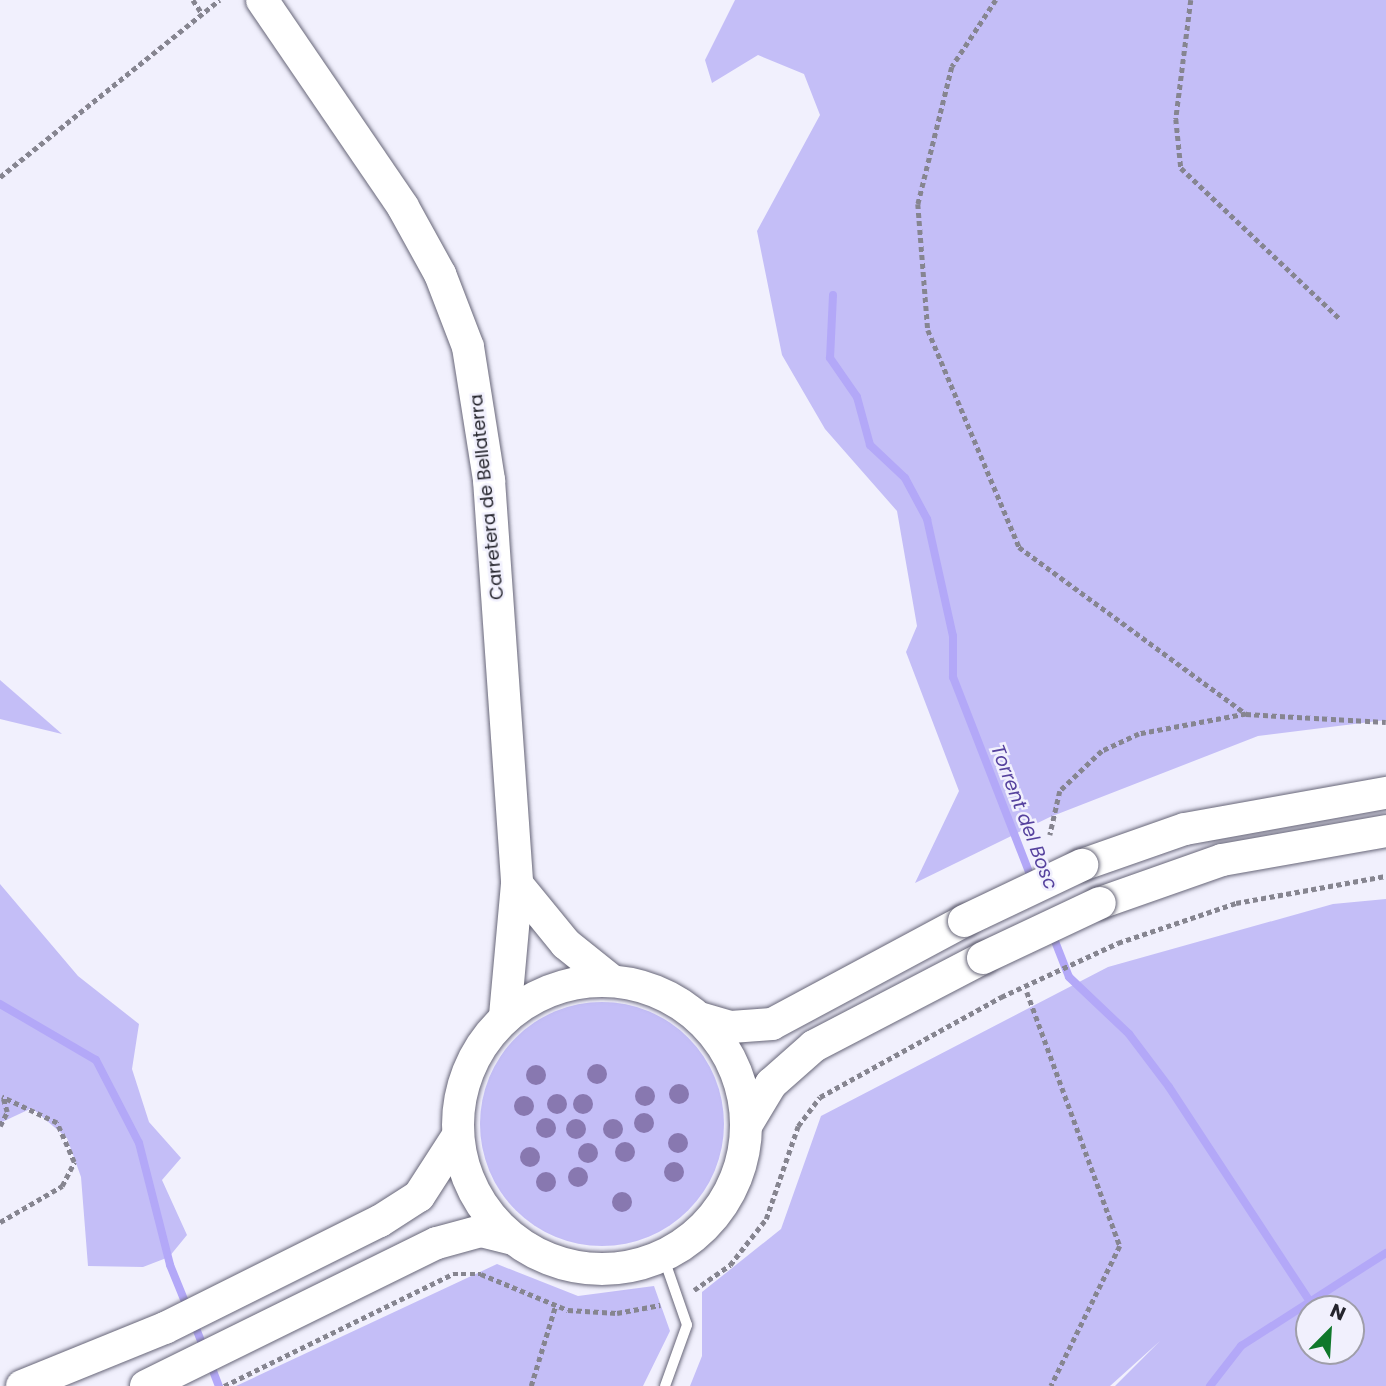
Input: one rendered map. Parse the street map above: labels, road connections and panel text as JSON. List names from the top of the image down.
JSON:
{
  "streets": {
    "main road": ["Carretera de Bellaterra"]
  },
  "water": ["Torrent del Bosc"],
  "north": "top right"
}
